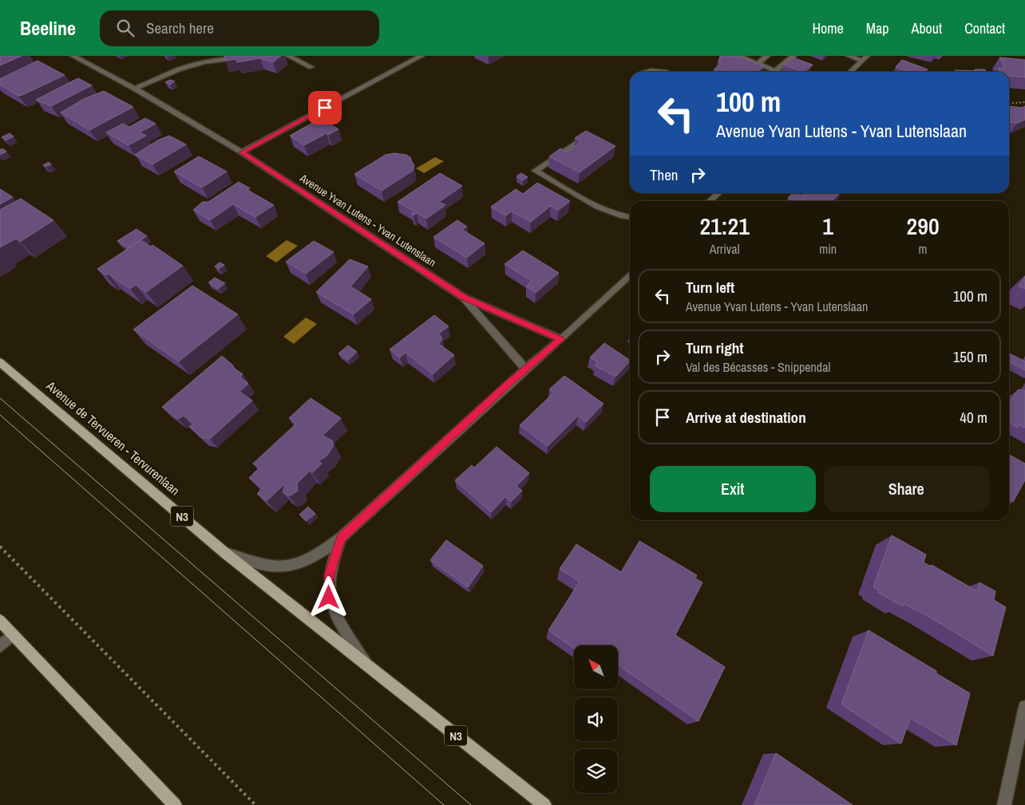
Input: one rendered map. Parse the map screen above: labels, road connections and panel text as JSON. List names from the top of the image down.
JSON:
{
  "streets": {
    "main road": ["Avenue de Tervueren - Tervurenlaan", "N3"],
    "street": ["Avenue Yvan Lutens - Yvan Lutenslaan"]
  },
  "north": "top left",
  "page": {
    "header": "Beeline",
    "search": "Search here",
    "nav": [
      "Home",
      "Map",
      "About",
      "Contact"
    ],
    "turn": ["100 m", "Avenue Yvan Lutens - Yvan Lutenslaan"],
    "then": "Then",
    "eta": [
      "21:21",
      "Arrival",
      "1",
      "min",
      "290",
      "m"
    ],
    "list": [
      {
        "name": "Turn left",
        "note": "Avenue Yvan Lutens - Yvan Lutenslaan",
        "value": "100 m"
      },
      {
        "name": "Turn right",
        "note": "Val des Bécasses - Snippendal",
        "value": "150 m"
      },
      {
        "name": "Arrive at destination",
        "value": "40 m"
      }
    ],
    "buttons": ["Exit", "Share"]
  }
}
